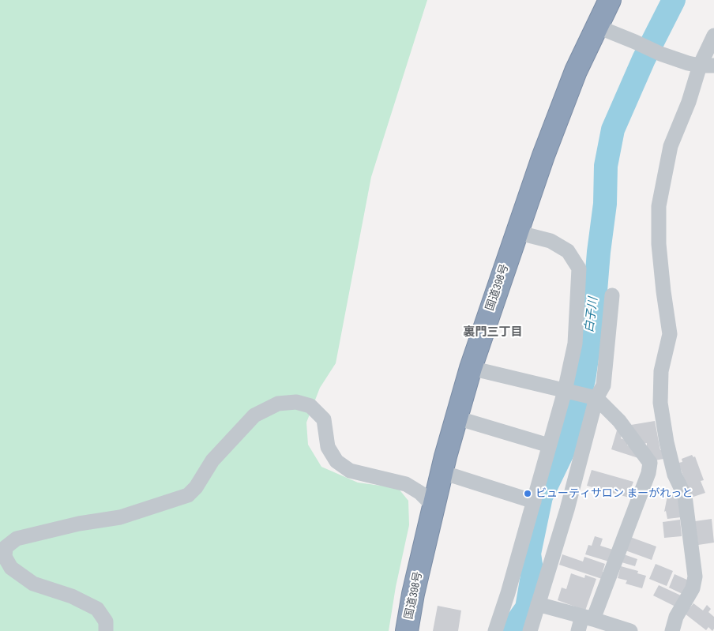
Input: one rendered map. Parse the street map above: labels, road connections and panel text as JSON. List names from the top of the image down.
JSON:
{
  "streets": {
    "highway": ["国道398号"]
  },
  "districts": ["裏門三丁目"],
  "water": ["白子川"],
  "places": ["ビューティサロン まーがれっと"]
}
